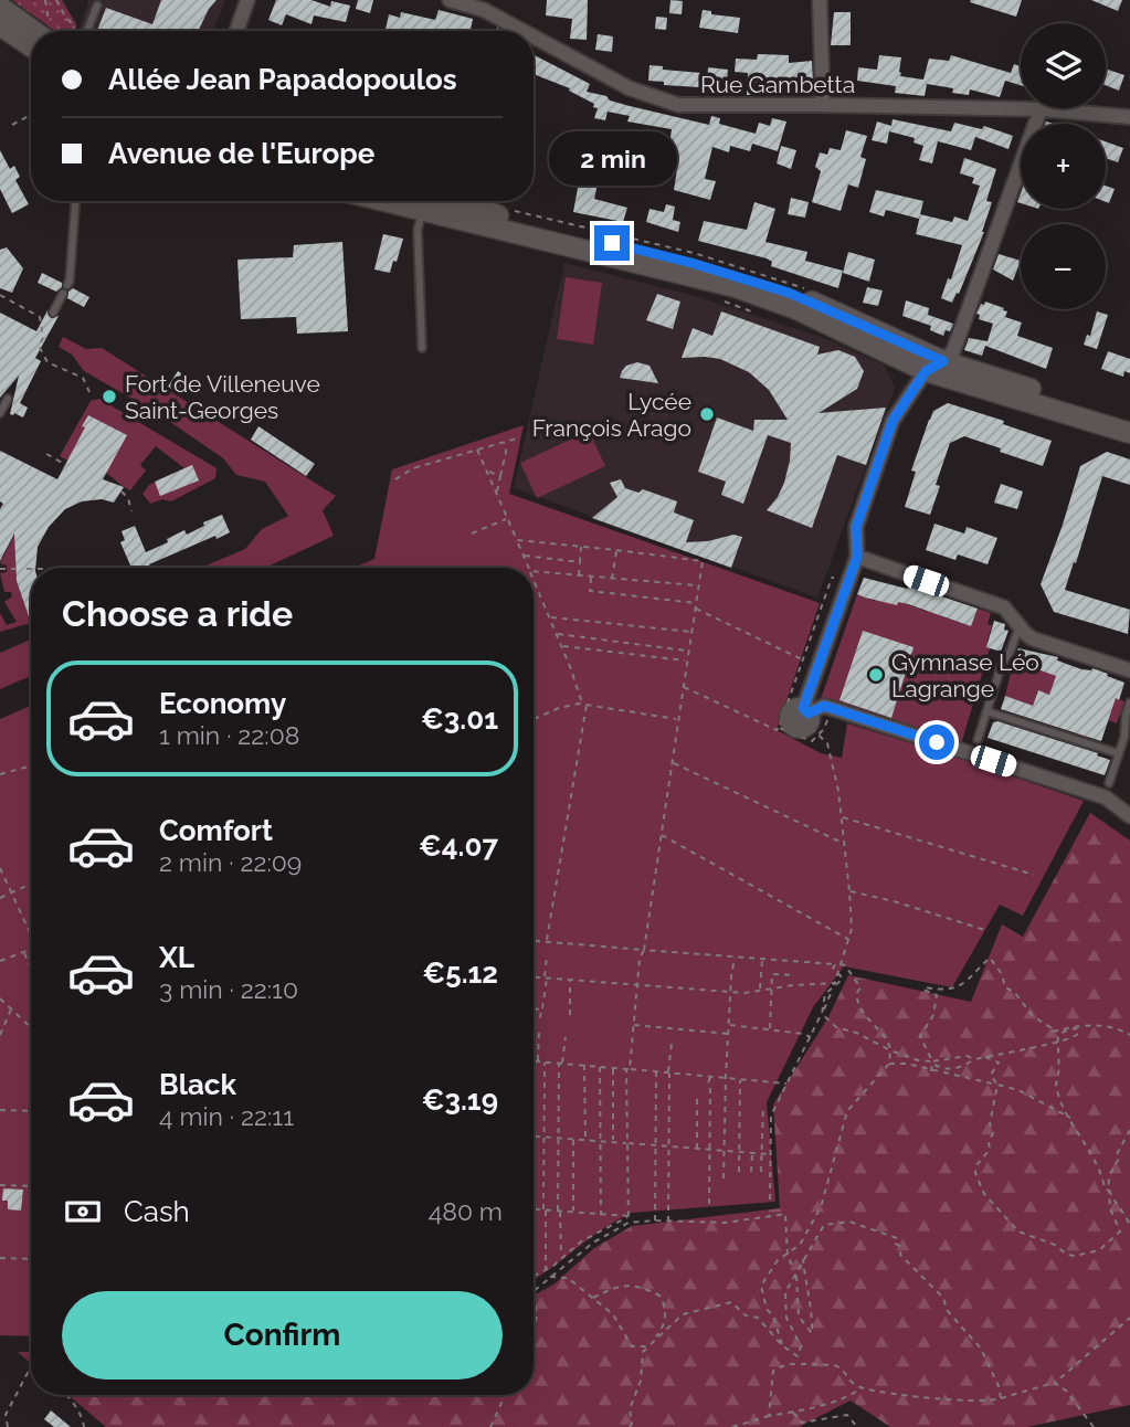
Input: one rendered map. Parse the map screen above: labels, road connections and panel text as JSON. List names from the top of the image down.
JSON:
{
  "streets": {
    "street": ["Rue Gambetta"]
  },
  "places": ["Fort de Villeneuve Saint-Georges", "Lycée François Arago", "Gymnase Léo Lagrange"],
  "page": {
    "map_buttons": ["+", "−"],
    "banner": ["Allée Jean Papadopoulos", "Avenue de l'Europe"],
    "bubble": "2 min",
    "heading": "Choose a ride",
    "list": [
      {
        "name": "Economy",
        "note": "1 min · 22:08",
        "value": "€3.01"
      },
      {
        "name": "Comfort",
        "note": "2 min · 22:09",
        "value": "€4.07"
      },
      {
        "name": "XL",
        "note": "3 min · 22:10",
        "value": "€5.12"
      },
      {
        "name": "Black",
        "note": "4 min · 22:11",
        "value": "€3.19"
      }
    ],
    "pay": ["Cash", "480 m"],
    "buttons": "Confirm"
  }
}
